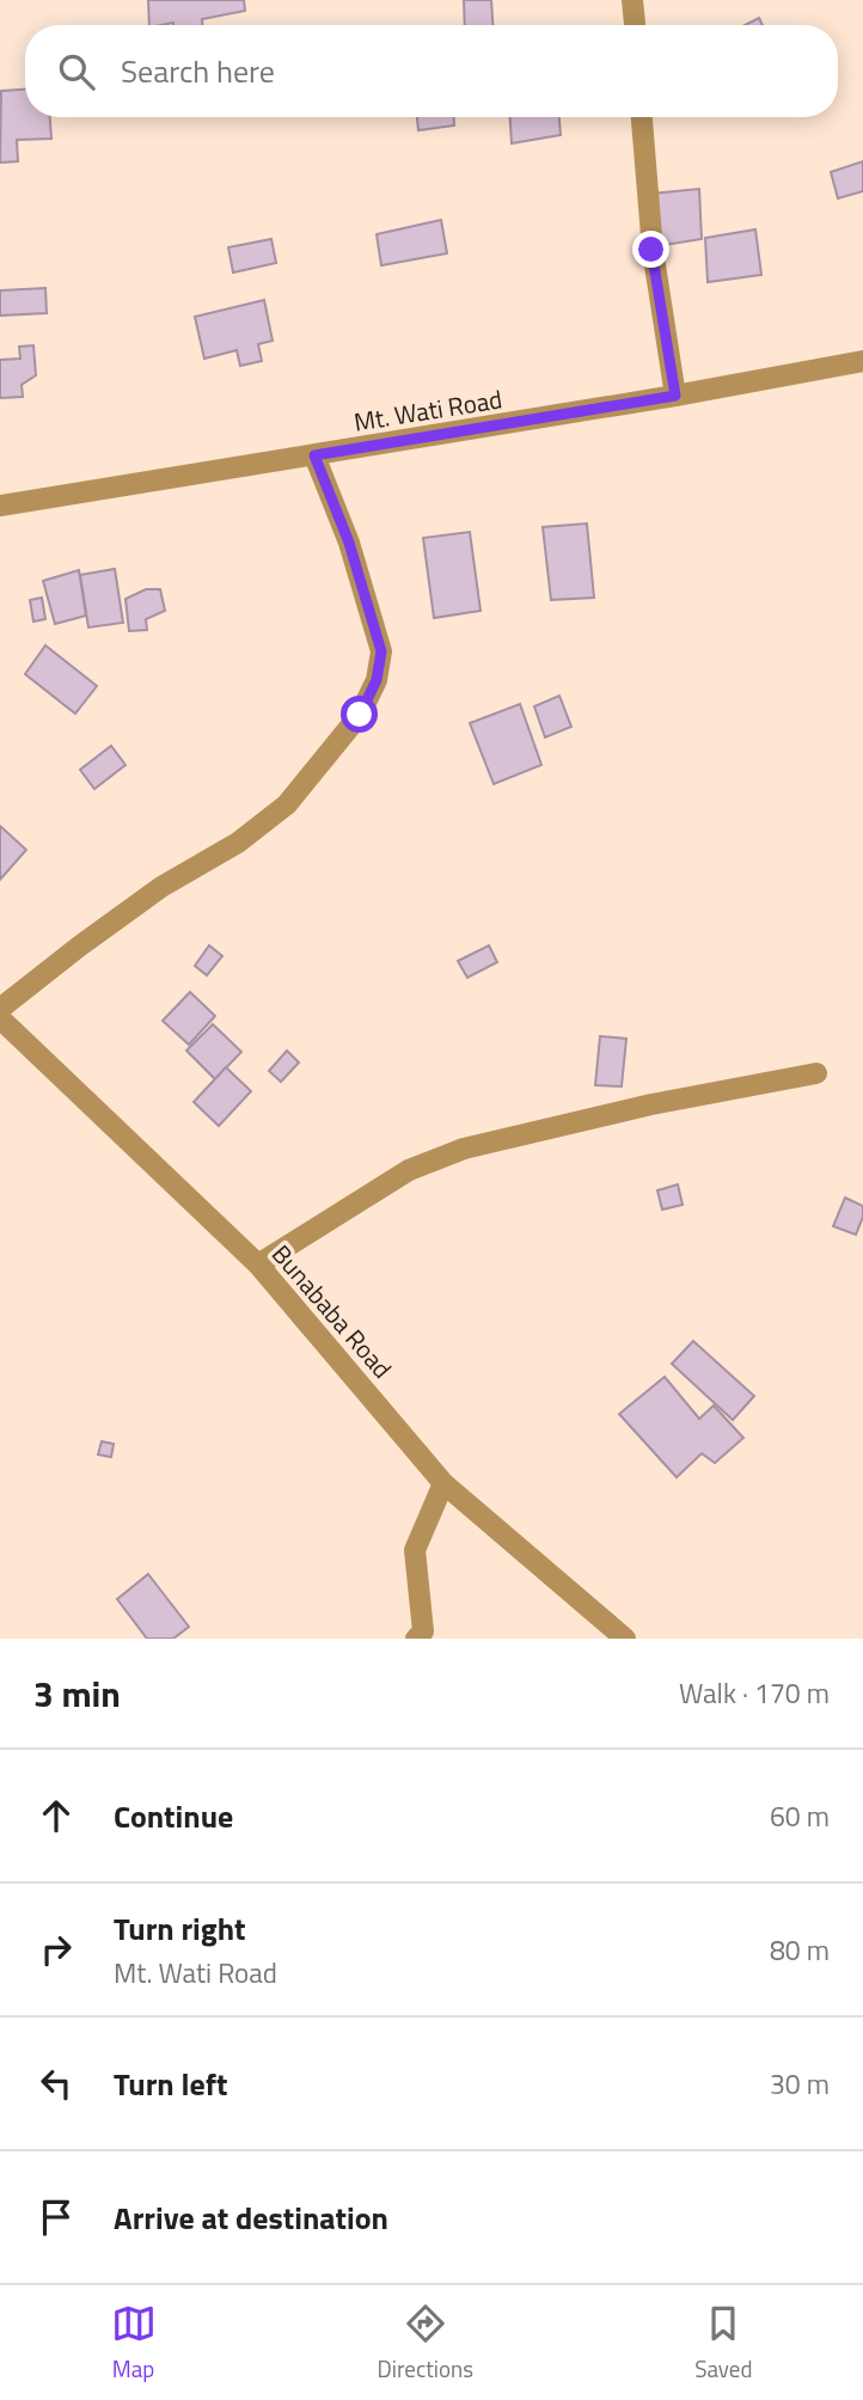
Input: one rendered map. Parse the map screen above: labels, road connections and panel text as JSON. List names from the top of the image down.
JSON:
{
  "streets": {
    "street": ["Mt. Wati Road", "Bunababa Road"]
  },
  "page": {
    "search": "Search here",
    "heading": ["3 min", "Walk · 170 m"],
    "list": [
      ["Continue", "60 m"],
      ["Turn right", "Mt. Wati Road", "80 m"],
      ["Turn left", "30 m"],
      "Arrive at destination"
    ],
    "nav": ["Map", "Directions", "Saved"]
  }
}
